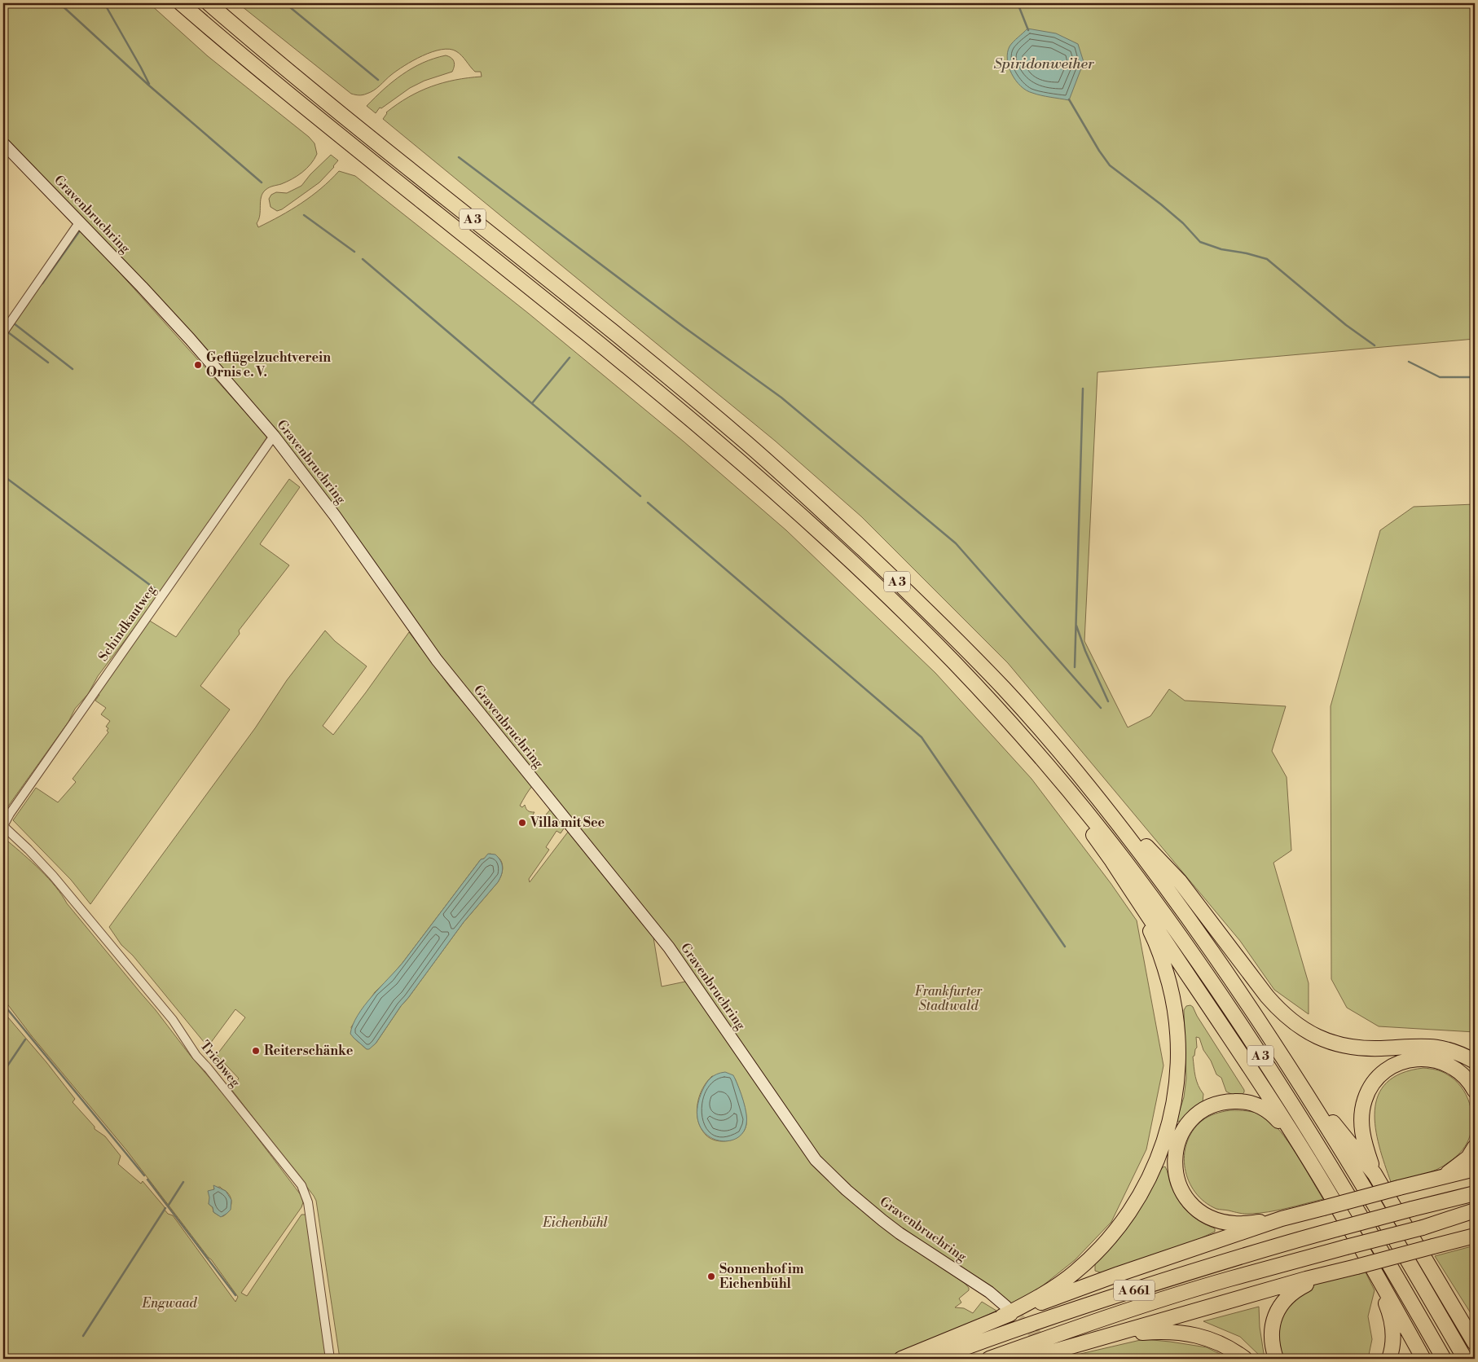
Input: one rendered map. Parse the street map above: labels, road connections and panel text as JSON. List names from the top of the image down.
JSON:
{
  "streets": {
    "highway": ["A 3", "A 661"],
    "street": ["Gravenbruchring", "Schindkautweg", "Triebweg"]
  },
  "crossings": [
    ["Gravenbruchring", "Schindkautweg"],
    ["Schindkautweg", "Triebweg"]
  ],
  "water": ["Spiridonweiher"],
  "parks": ["Frankfurter Stadtwald", "Eichenbühl", "Engwaad"],
  "places": [
    "Geflügelzuchtverein Ornis e. V.",
    "Villa mit See",
    "Reiterschänke",
    "Sonnenhof im Eichenbühl"
  ]
}
